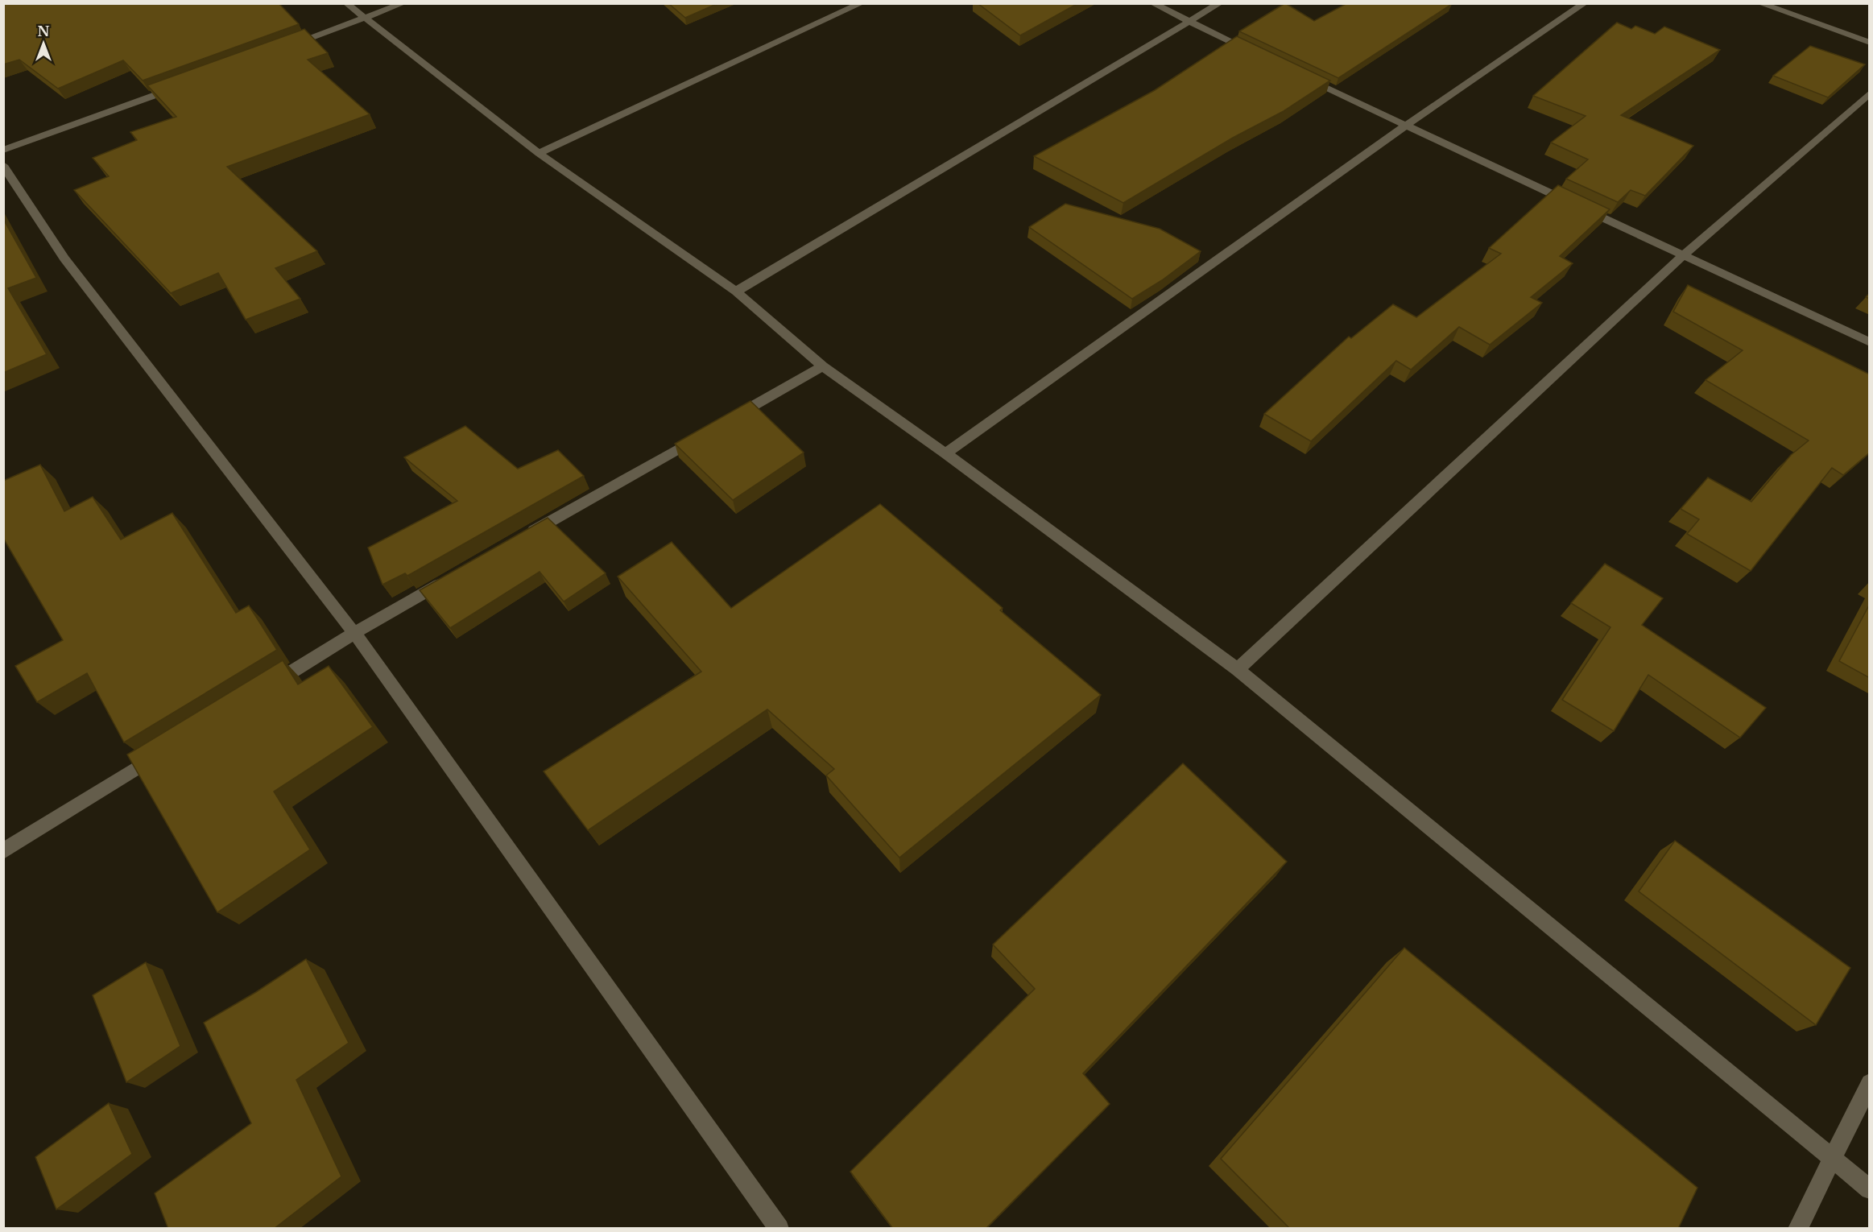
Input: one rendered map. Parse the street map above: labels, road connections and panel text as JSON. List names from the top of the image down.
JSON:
{
  "north": "top"
}
